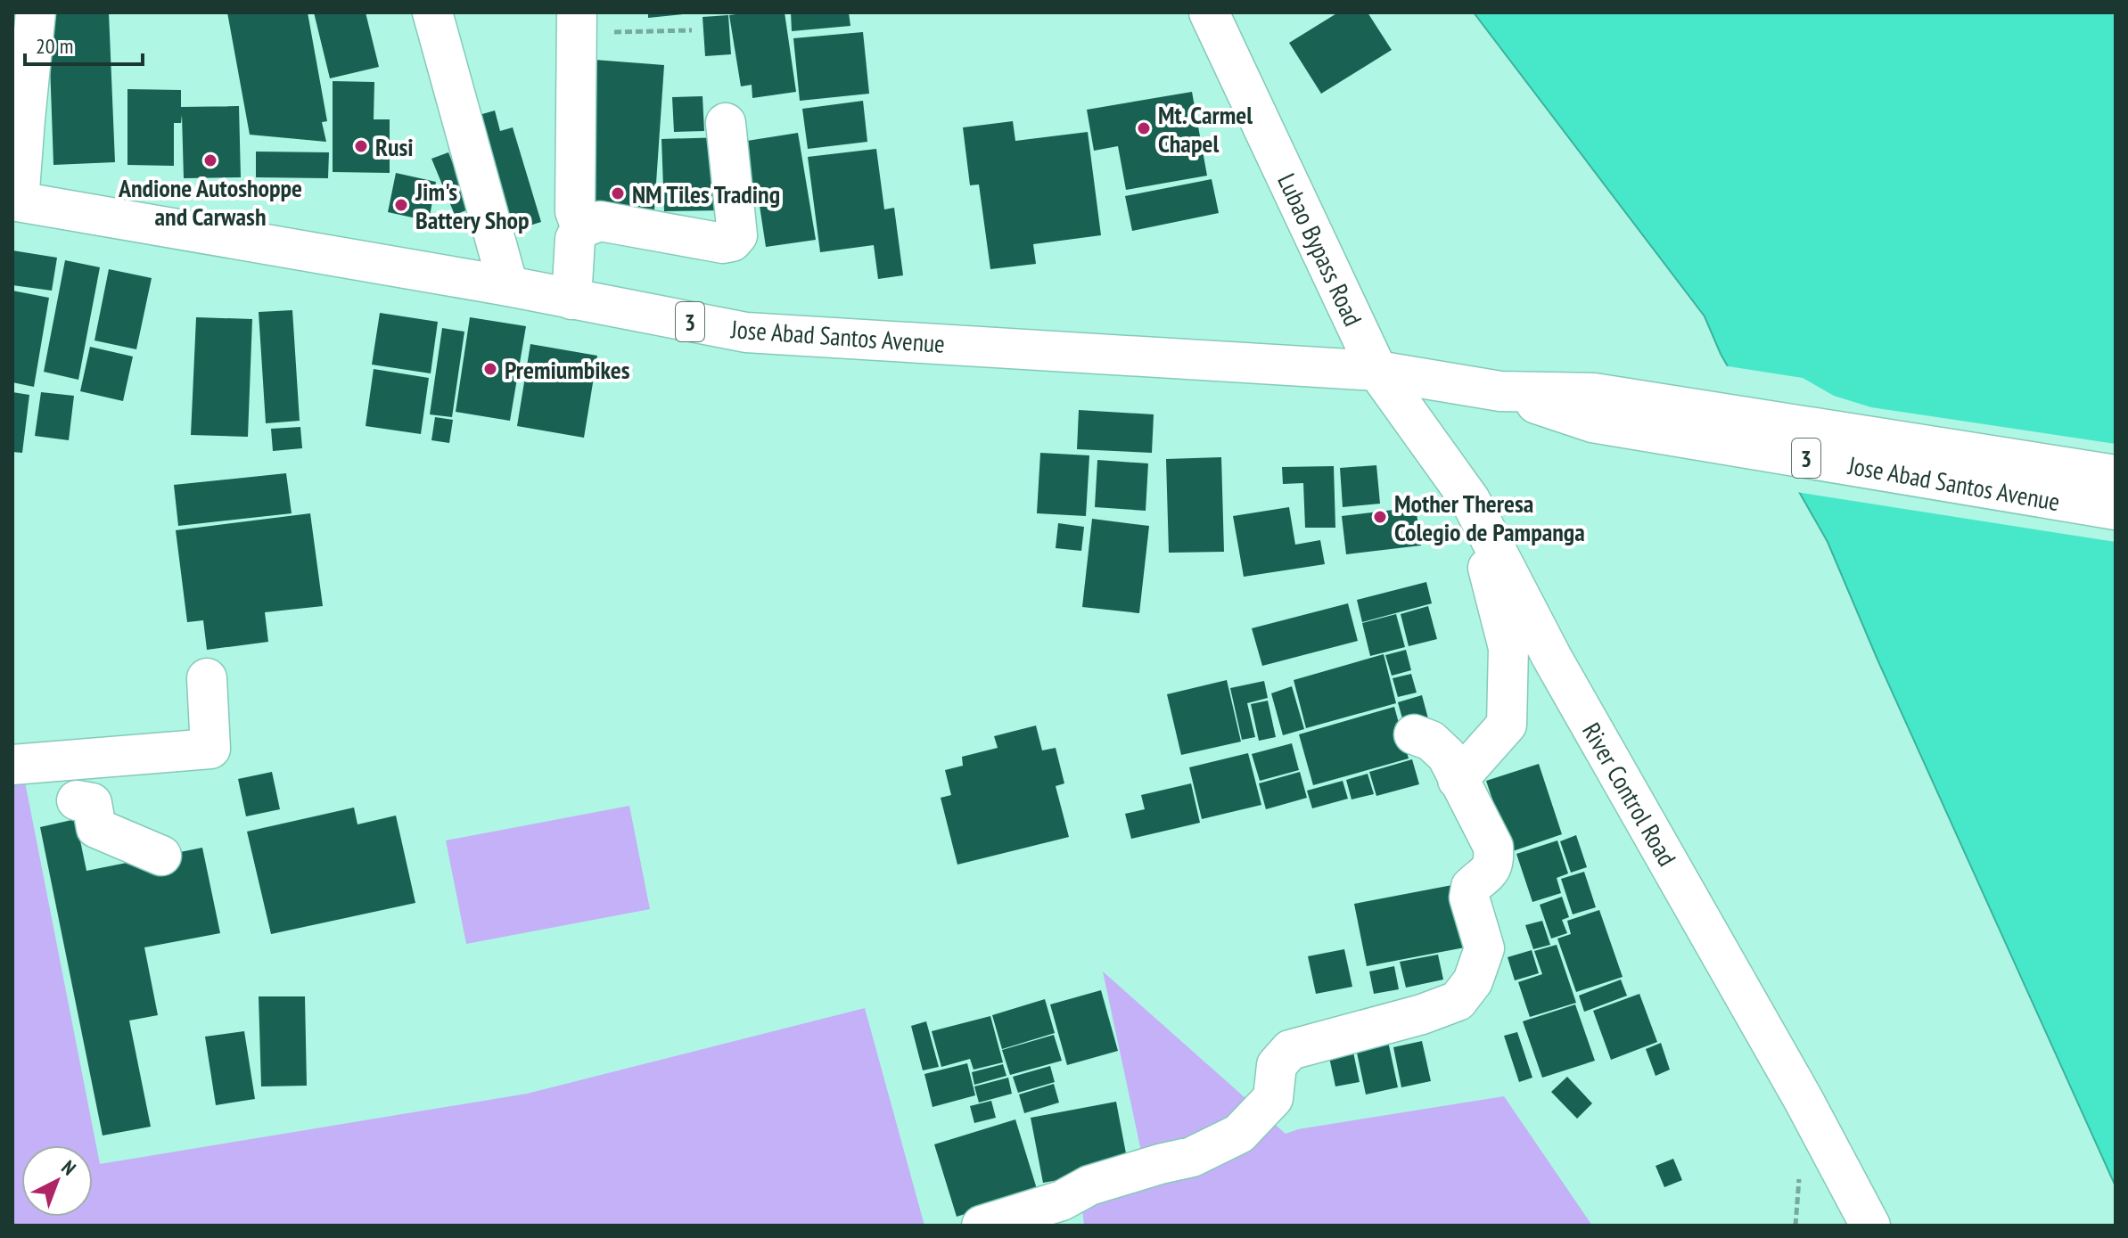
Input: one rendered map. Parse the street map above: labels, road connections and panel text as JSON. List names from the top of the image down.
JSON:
{
  "streets": {
    "main road": [
      "Lubao Bypass Road",
      "3",
      "Jose Abad Santos Avenue",
      "River Control Road"
    ]
  },
  "crossings": [
    ["Lubao Bypass Road", "Jose Abad Santos Avenue"],
    ["Lubao Bypass Road", "River Control Road"],
    ["Jose Abad Santos Avenue", "River Control Road"]
  ],
  "places": [
    "Mt. Carmel Chapel",
    "Rusi",
    "Andione Autoshoppe and Carwash",
    "NM Tiles Trading",
    "Jim's Battery Shop",
    "Premiumbikes",
    "Mother Theresa Colegio de Pampanga"
  ],
  "scale_bar": "20 m",
  "north": "top right"
}
